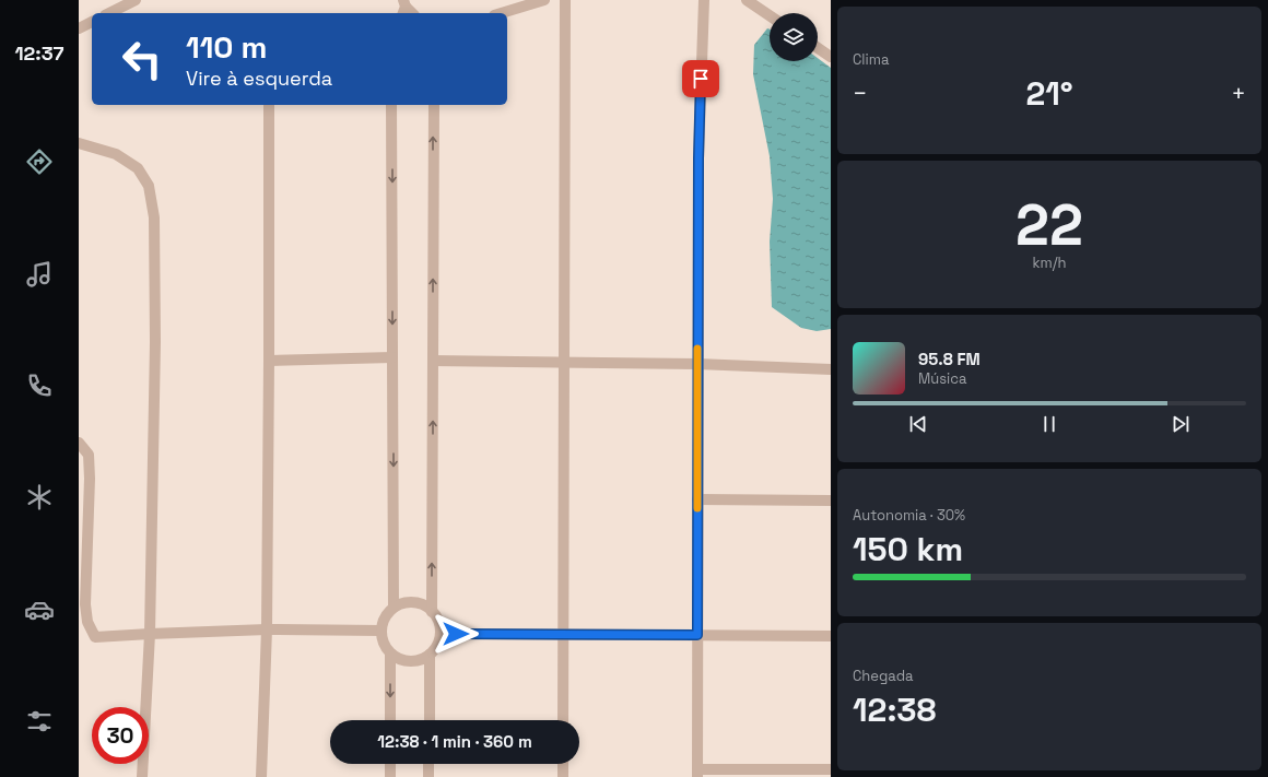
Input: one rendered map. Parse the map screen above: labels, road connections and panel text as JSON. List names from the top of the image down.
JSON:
{
  "page": {
    "tabs": "12:37",
    "tile": [
      "Clima",
      ["22", "km/h"],
      ["Autonomia · 30%", "150 km"],
      ["Chegada", "12:38"]
    ],
    "turn": ["110 m", "Vire à esquerda"],
    "heat": ["−", "21°", "+"],
    "song": ["95.8 FM", "Música"],
    "limit": "30",
    "trip": "12:38 · 1 min · 360 m"
  }
}
